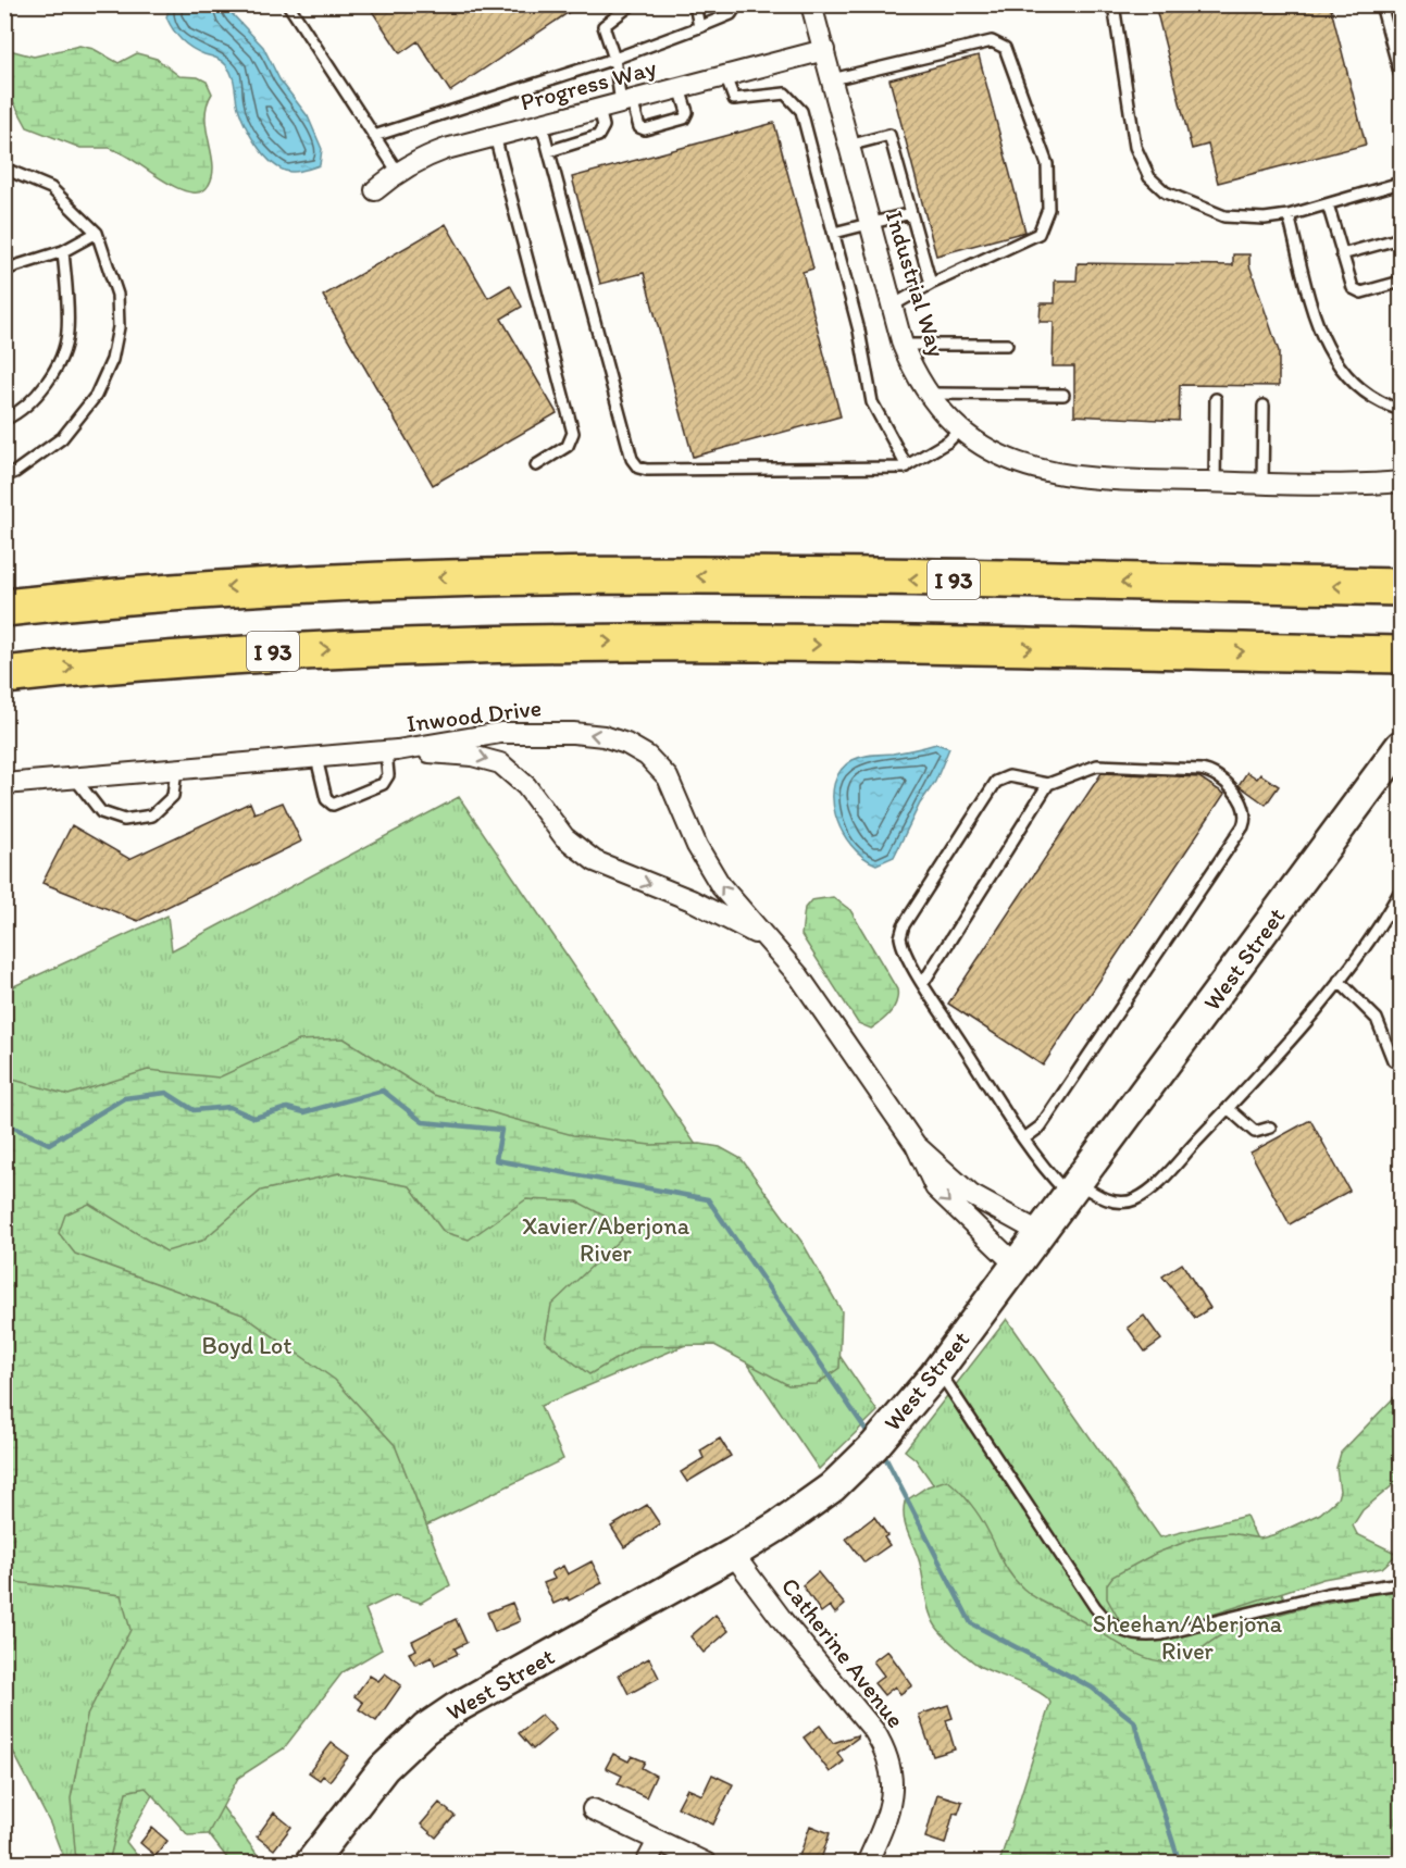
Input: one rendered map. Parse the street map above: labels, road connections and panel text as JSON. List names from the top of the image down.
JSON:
{
  "streets": {
    "highway": ["I 93"],
    "main road": ["West Street"],
    "street": [
      "Progress Way",
      "Industrial Way",
      "Inwood Drive",
      "Catherine Avenue"
    ]
  },
  "crossings": [
    ["Progress Way", "Industrial Way"],
    ["Inwood Drive", "West Street"],
    ["West Street", "Catherine Avenue"]
  ],
  "parks": ["Xavier/Aberjona River", "Boyd Lot", "Sheehan/Aberjona River"]
}
